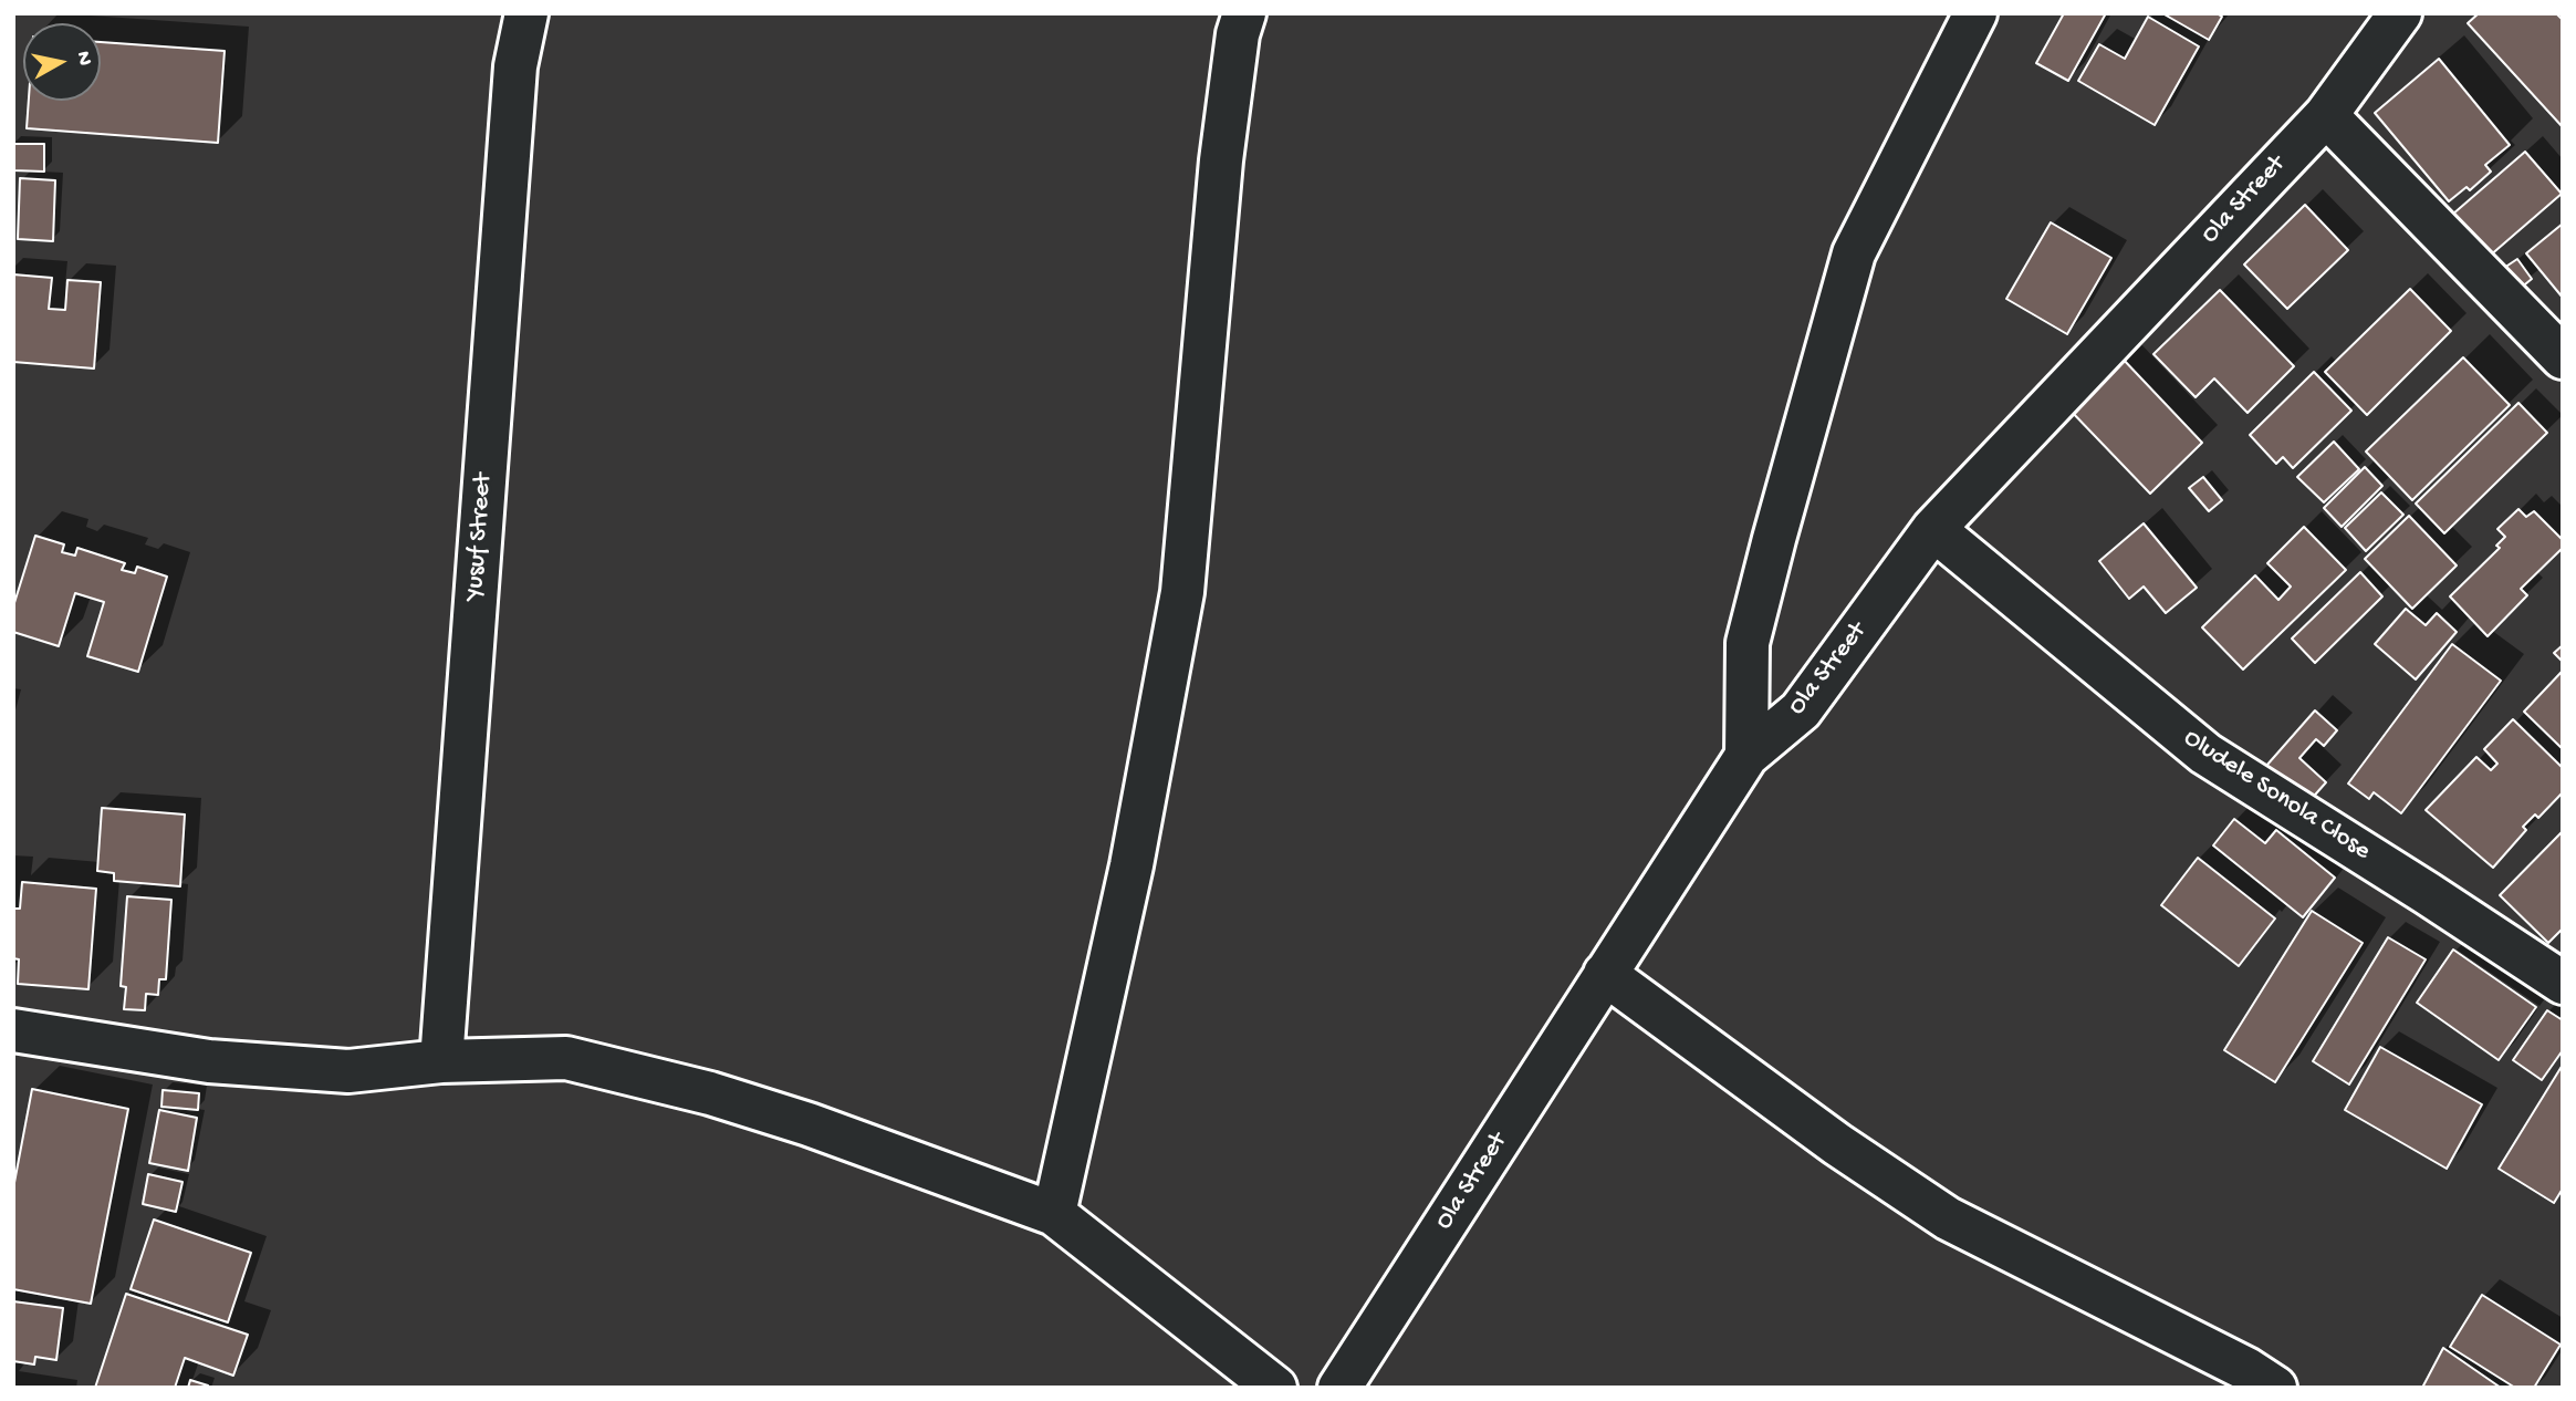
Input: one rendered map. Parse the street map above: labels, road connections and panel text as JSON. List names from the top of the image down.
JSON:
{
  "streets": {
    "street": ["Ola Street", "Yusuf Street", "Oludele Sonola Close"]
  },
  "crossings": [
    ["Ola Street", "Oludele Sonola Close"]
  ],
  "north": "right"
}
